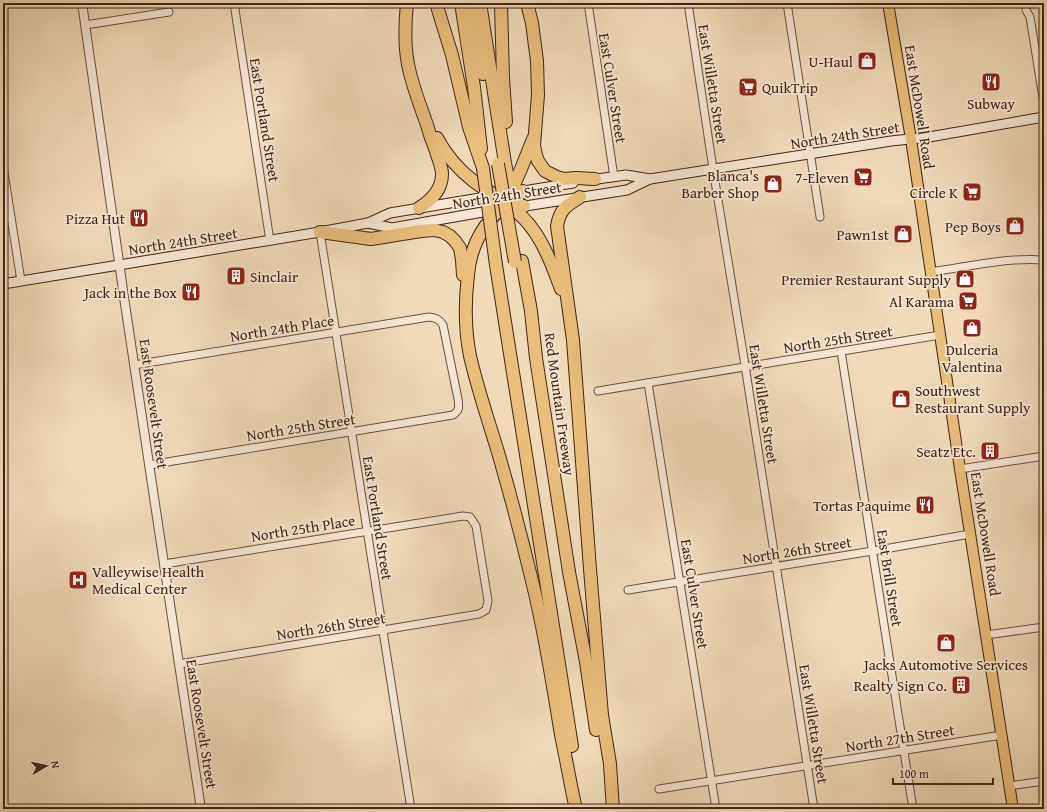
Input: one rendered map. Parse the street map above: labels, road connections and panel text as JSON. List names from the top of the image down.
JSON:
{
  "streets": {
    "highway": ["Red Mountain Freeway"],
    "main road": ["East McDowell Road", "North 24th Street"],
    "street": [
      "East Willetta Street",
      "East Culver Street",
      "East Portland Street",
      "North 24th Place",
      "North 25th Street",
      "East Roosevelt Street",
      "North 25th Place",
      "North 26th Street",
      "East Brill Street",
      "North 27th Street"
    ]
  },
  "crossings": [
    ["East Willetta Street", "North 24th Street"],
    ["East Willetta Street", "North 25th Street"],
    ["East Willetta Street", "North 26th Street"],
    ["East Willetta Street", "North 27th Street"],
    ["East Culver Street", "North 24th Street"],
    ["East Culver Street", "North 25th Street"],
    ["East Culver Street", "North 26th Street"],
    ["East Culver Street", "North 27th Street"],
    ["East McDowell Road", "North 24th Street"],
    ["East McDowell Road", "North 25th Street"],
    ["East McDowell Road", "North 26th Street"],
    ["East McDowell Road", "North 27th Street"],
    ["East Portland Street", "North 24th Street"],
    ["East Portland Street", "North 24th Place"],
    ["East Portland Street", "North 25th Street"],
    ["East Portland Street", "North 25th Place"],
    ["East Portland Street", "North 26th Street"],
    ["North 24th Street", "East Roosevelt Street"],
    ["North 24th Street", "Red Mountain Freeway"],
    ["North 24th Place", "North 25th Street"],
    ["North 24th Place", "East Roosevelt Street"],
    ["North 25th Street", "East Roosevelt Street"],
    ["North 25th Street", "East Brill Street"],
    ["East Roosevelt Street", "North 25th Place"],
    ["East Roosevelt Street", "North 26th Street"],
    ["North 25th Place", "North 26th Street"],
    ["North 26th Street", "East Brill Street"],
    ["East Brill Street", "North 27th Street"]
  ],
  "places": {
    "shop": [
      "U-Haul",
      "Blanca's Barber Shop",
      "Pep Boys",
      "Pawn1st",
      "Premier Restaurant Supply",
      "Dulceria Valentina",
      "Southwest Restaurant Supply",
      "Jacks Automotive Services"
    ],
    "restaurant": [
      "Subway",
      "Pizza Hut",
      "Jack in the Box",
      "Tortas Paquime"
    ],
    "supermarket": [
      "QuikTrip",
      "7-Eleven",
      "Circle K",
      "Al Karama"
    ],
    "building": ["Sinclair", "Seatz Etc.", "Realty Sign Co."],
    "hospital": ["Valleywise Health Medical Center"]
  },
  "scale_bar": "100 m",
  "north": "right"
}
